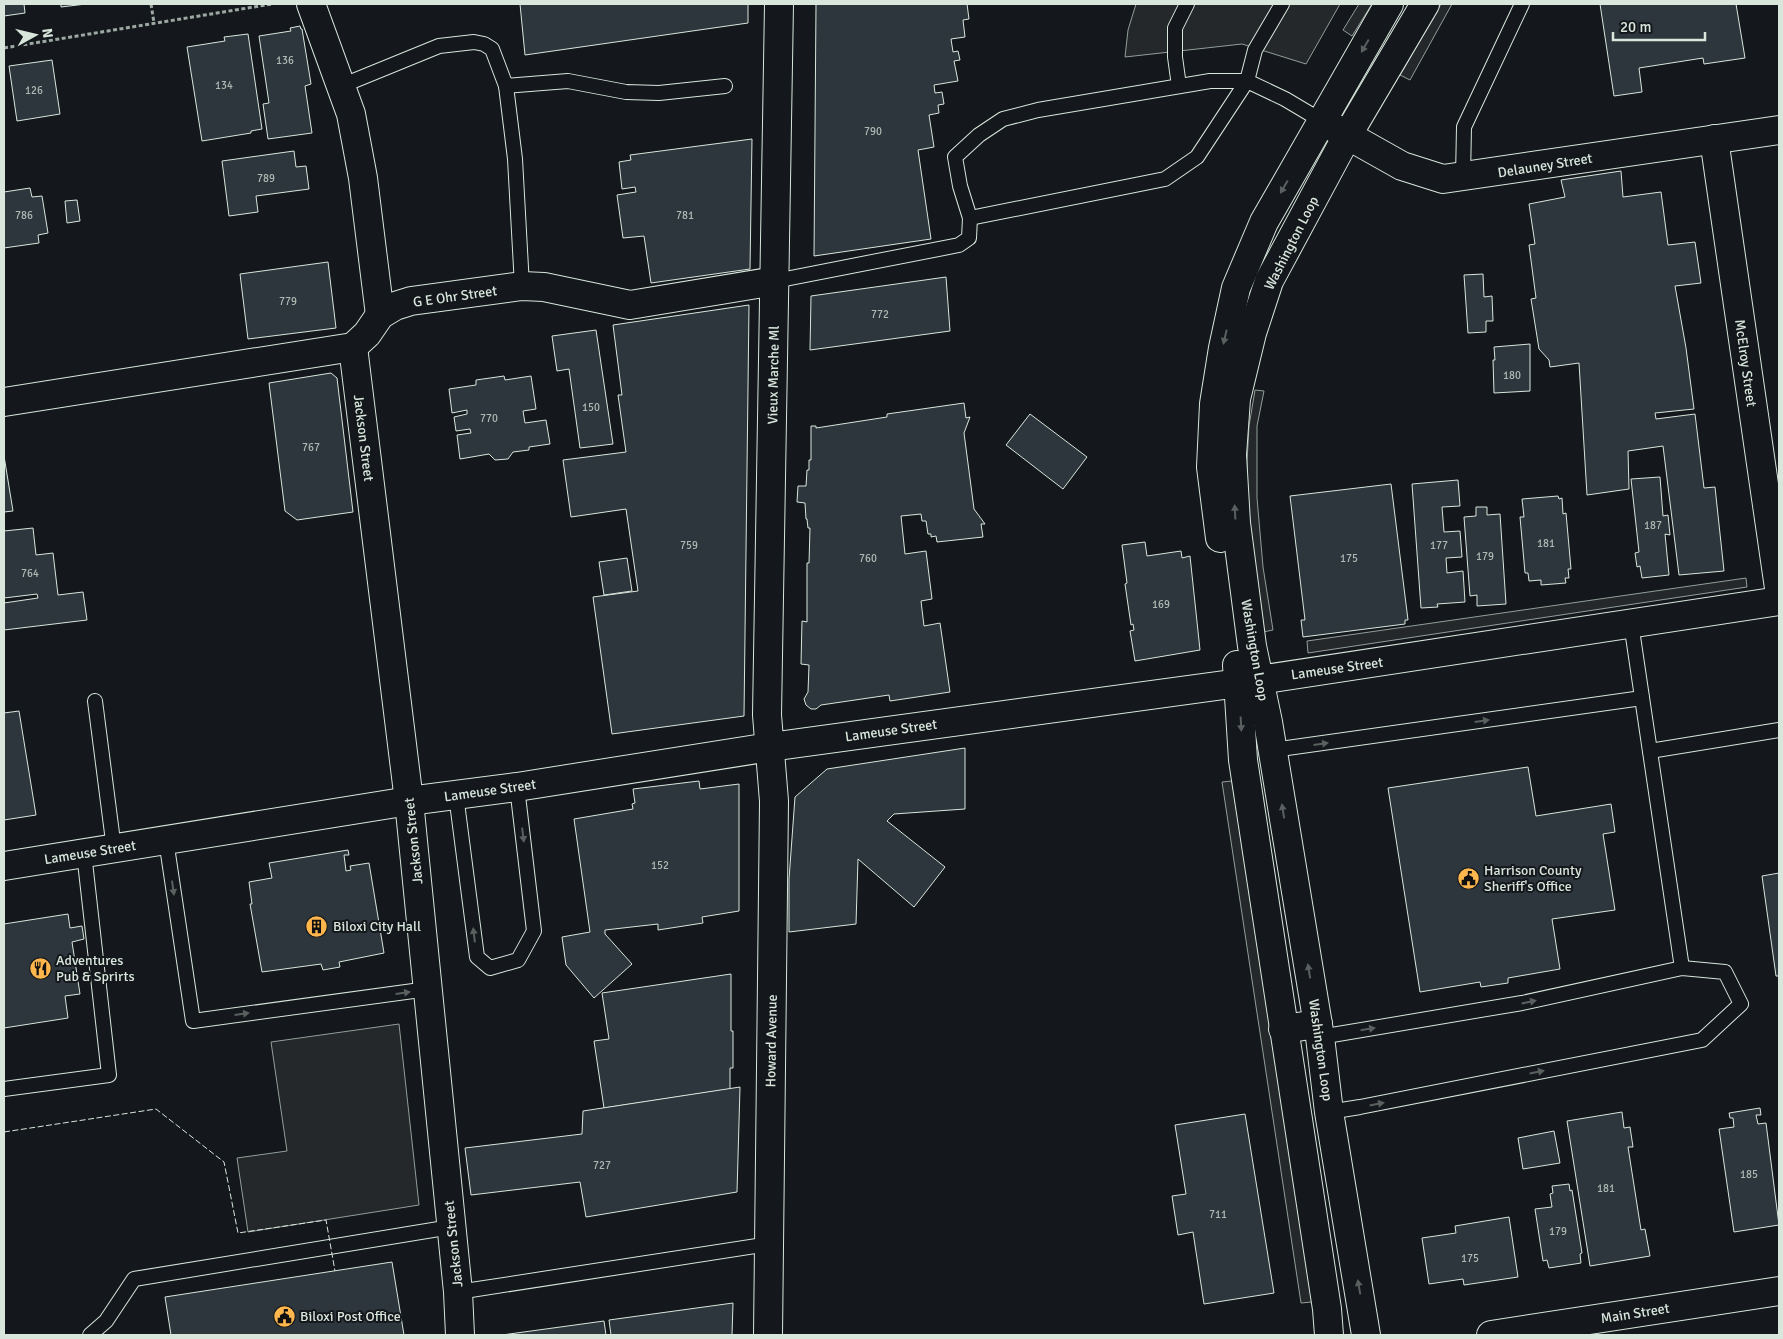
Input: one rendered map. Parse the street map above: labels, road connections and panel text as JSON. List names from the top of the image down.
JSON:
{
  "streets": {
    "street": [
      "Delauney Street",
      "Washington Loop",
      "G E Ohr Street",
      "McElroy Street",
      "Vieux Marche Ml",
      "Jackson Street",
      "Lameuse Street",
      "Howard Avenue",
      "Main Street"
    ]
  },
  "crossings": [
    ["Delauney Street", "Washington Loop"],
    ["Delauney Street", "McElroy Street"],
    ["Washington Loop", "Lameuse Street"],
    ["G E Ohr Street", "Vieux Marche Ml"],
    ["G E Ohr Street", "Jackson Street"],
    ["Vieux Marche Ml", "Lameuse Street"],
    ["Vieux Marche Ml", "Howard Avenue"],
    ["Jackson Street", "Lameuse Street"],
    ["Lameuse Street", "Howard Avenue"]
  ],
  "places": {
    "public building": ["Harrison County Sheriff's Office", "Biloxi Post Office"],
    "building": ["Biloxi City Hall"],
    "restaurant": ["Adventures Pub & Sprirts"]
  },
  "house_numbers": [
    "136",
    "134",
    "126",
    "790",
    "789",
    "786",
    "781",
    "779",
    "772",
    "180",
    "150",
    "770",
    "767",
    "187",
    "181",
    "759",
    "177",
    "179",
    "760",
    "175",
    "764",
    "169",
    "152",
    "727",
    "185",
    "181",
    "711",
    "179",
    "175"
  ],
  "scale_bar": "20 m",
  "north": "right"
}
